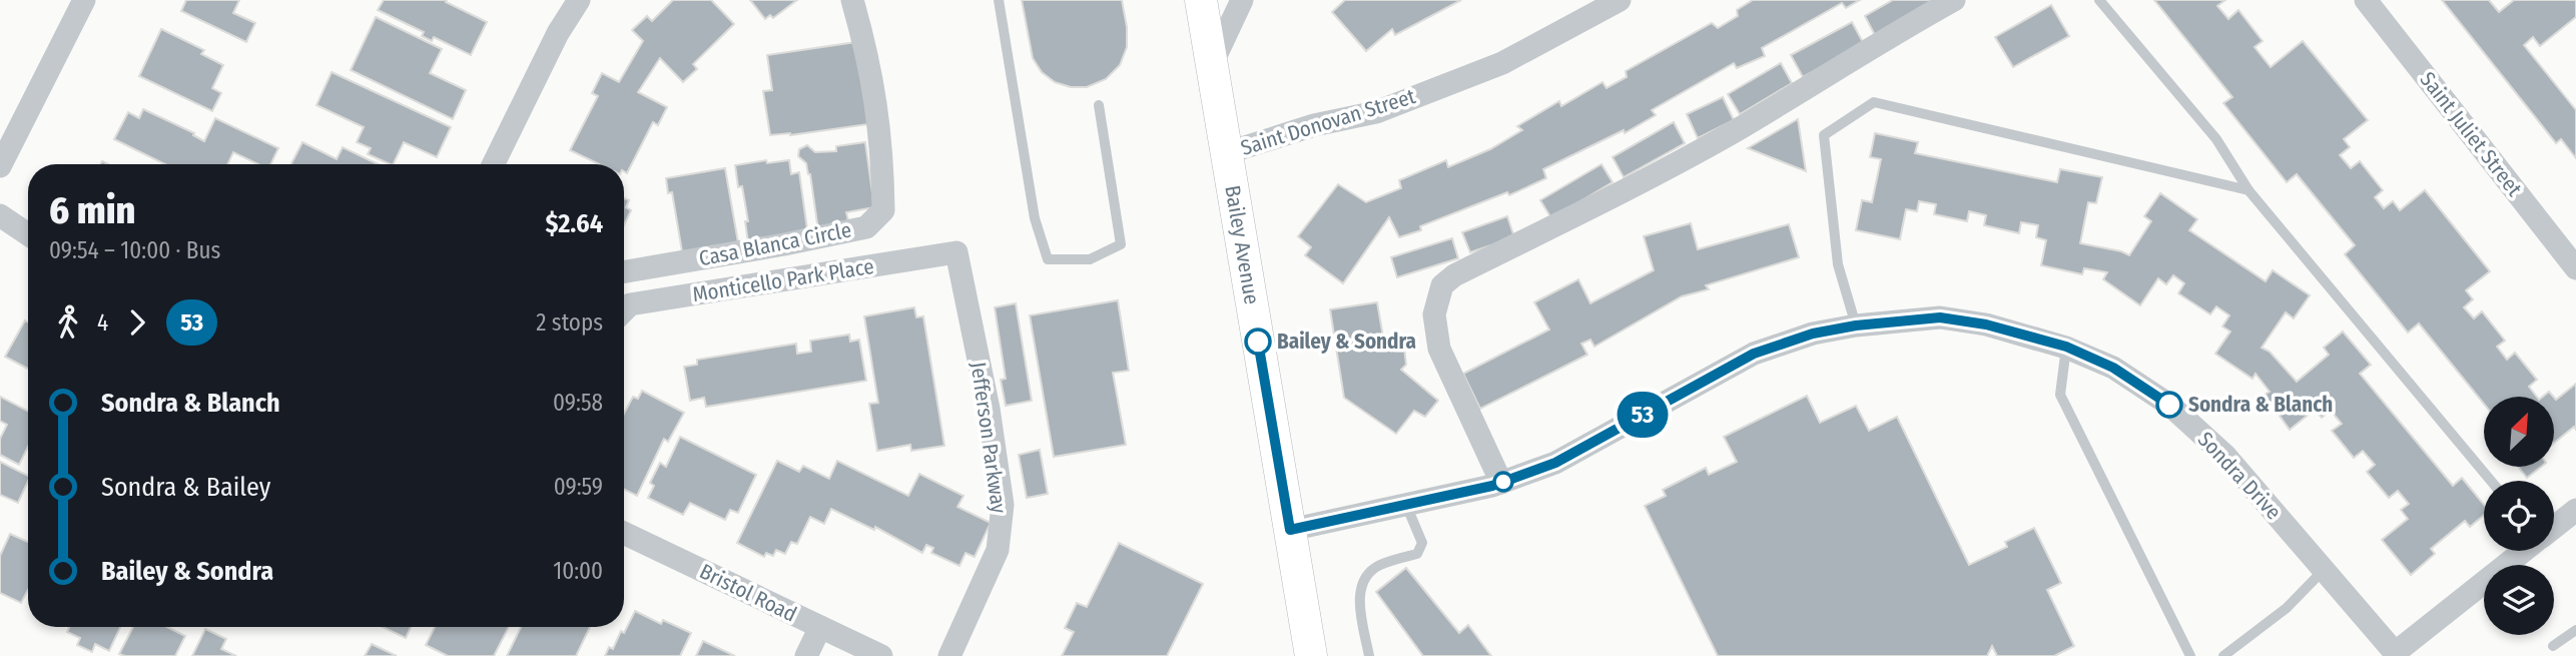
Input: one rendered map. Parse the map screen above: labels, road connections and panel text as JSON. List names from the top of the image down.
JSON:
{
  "streets": {
    "street": [
      "Saint Donovan Street",
      "Saint Juliet Street",
      "Casa Blanca Circle",
      "Bailey Avenue",
      "Monticello Park Place",
      "Jefferson Parkway",
      "Sondra Drive",
      "Bristol Road"
    ]
  },
  "crossings": [
    ["Saint Donovan Street", "Bailey Avenue"],
    ["Bailey Avenue", "Sondra Drive"],
    ["Monticello Park Place", "Jefferson Parkway"]
  ],
  "places": ["Bailey & Sondra", "Sondra & Blanch"],
  "lines": ["bus line 53"],
  "north": "top right",
  "page": {
    "on_map": "53",
    "heading": ["6 min", "09:54 – 10:00 · Bus", "$2.64"],
    "legs": ["4", "53", "2 stops"],
    "list": [
      {
        "name": "Sondra & Blanch",
        "value": "09:58"
      },
      {
        "name": "Sondra & Bailey",
        "value": "09:59"
      },
      {
        "name": "Bailey & Sondra",
        "value": "10:00"
      }
    ]
  }
}
